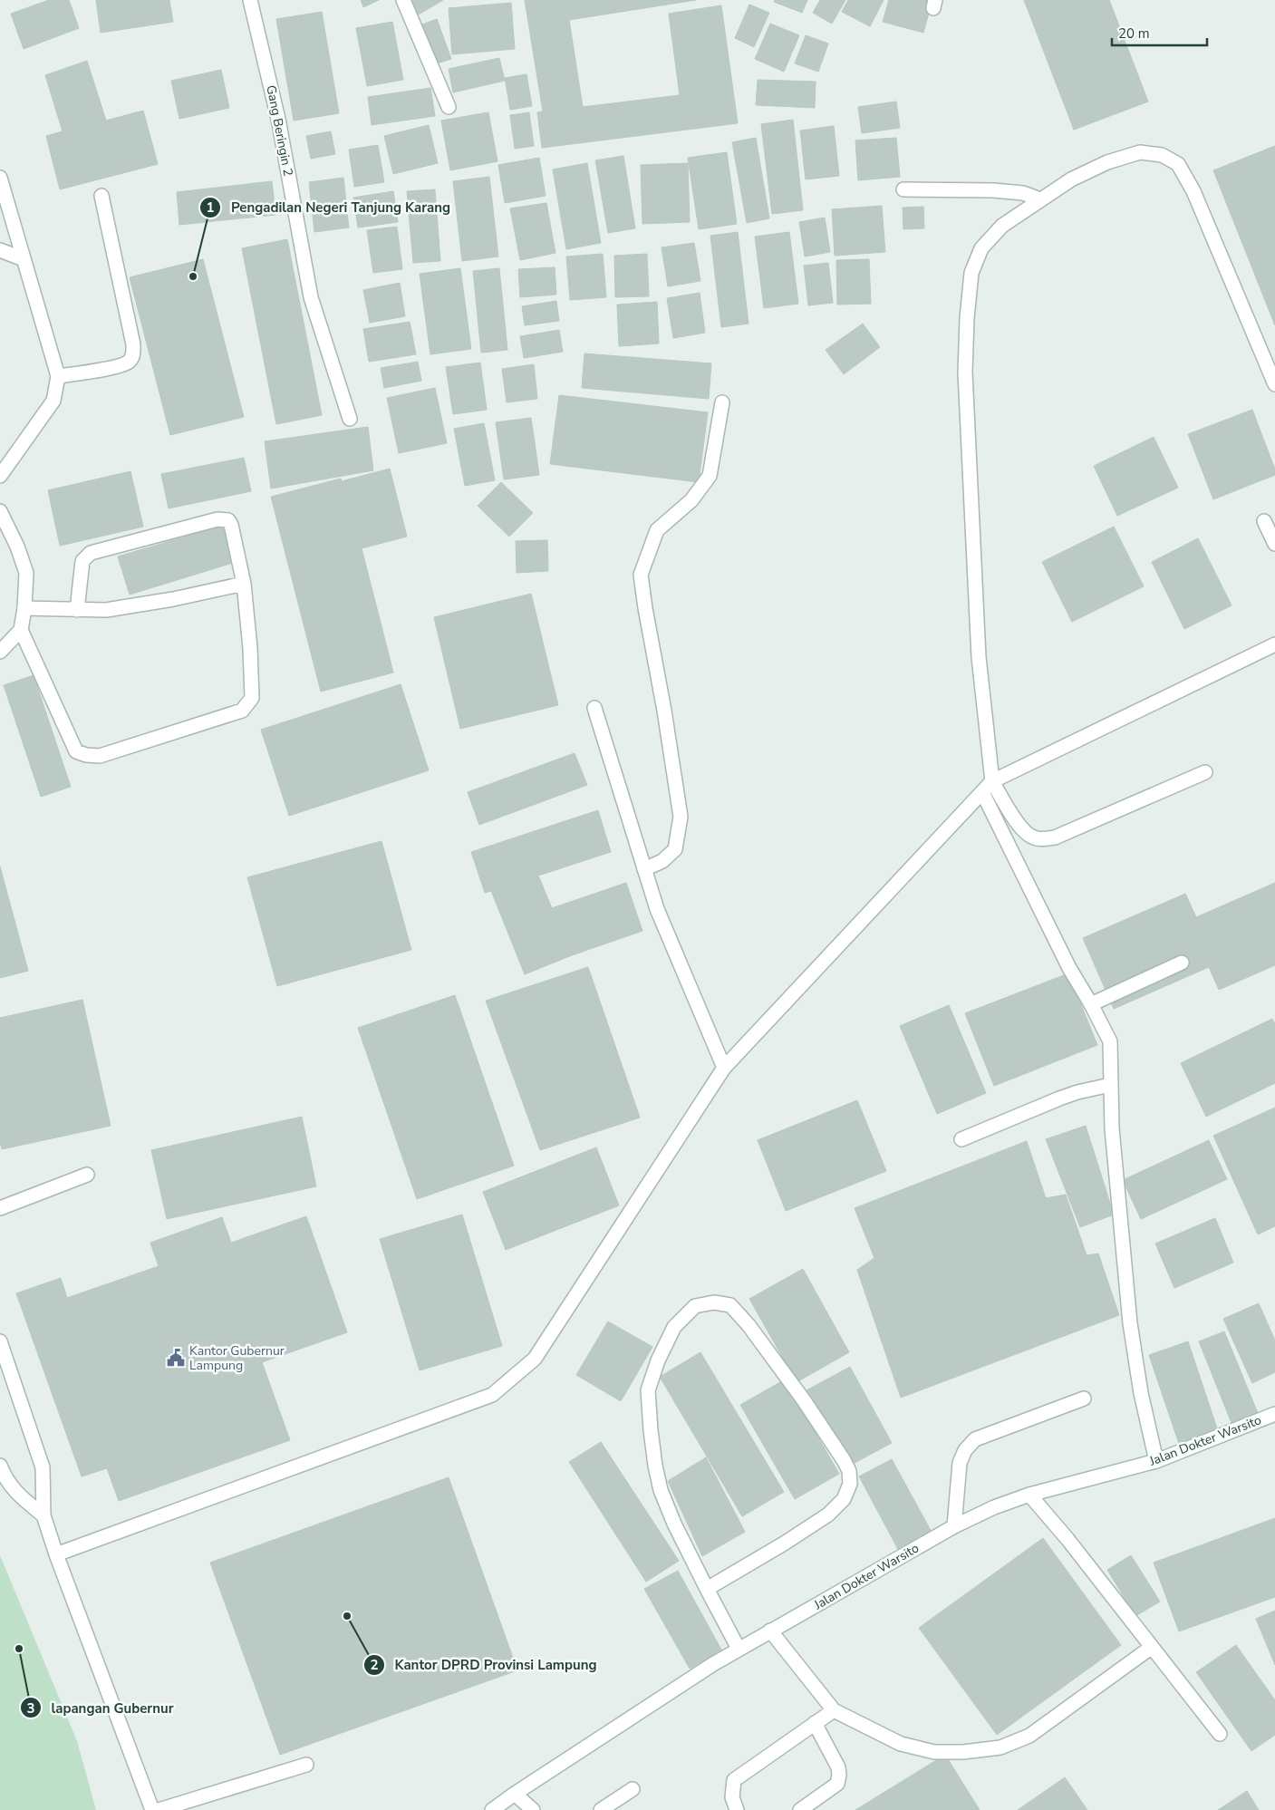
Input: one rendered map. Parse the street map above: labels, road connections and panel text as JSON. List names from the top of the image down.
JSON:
{
  "streets": {
    "street": ["Gang Beringin 2", "Jalan Dokter Warsito"]
  },
  "places": {
    "other": ["Pengadilan Negeri Tanjung Karang", "Kantor DPRD Provinsi Lampung", "lapangan Gubernur"],
    "public building": ["Kantor Gubernur Lampung"]
  },
  "scale_bar": "20 m"
}
